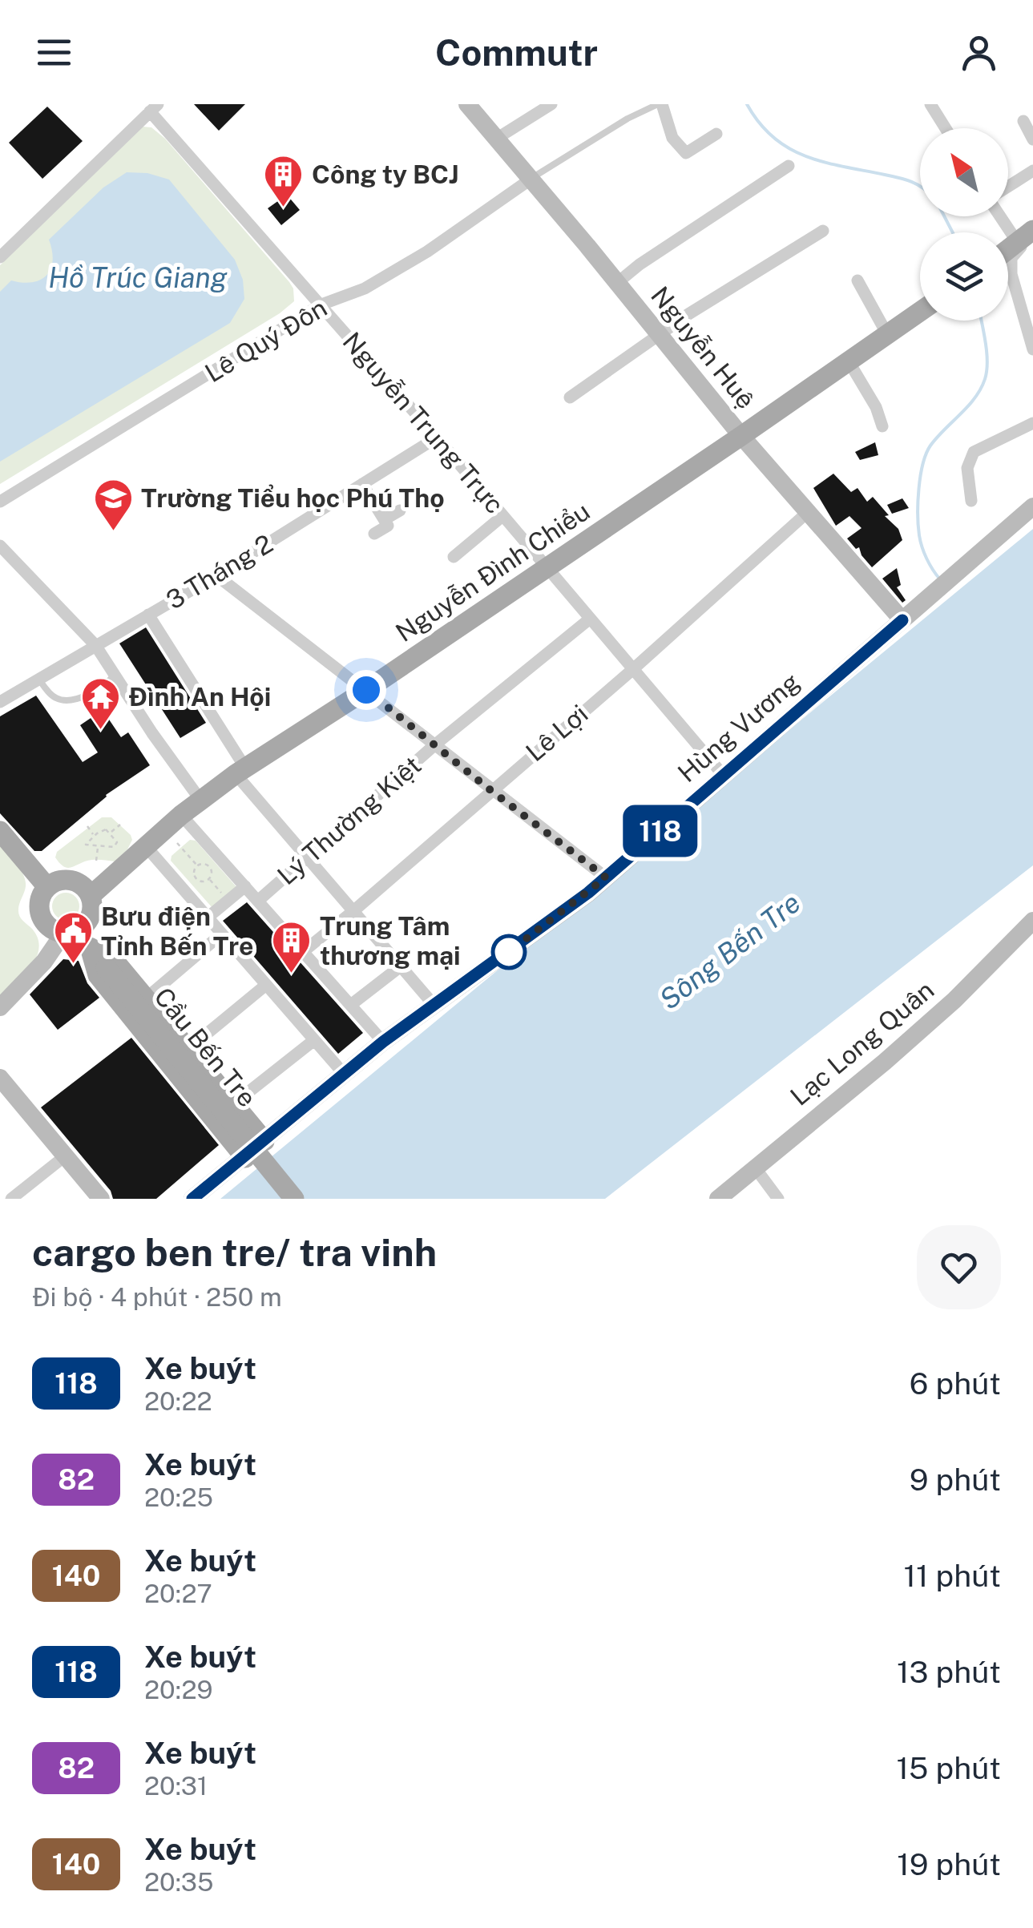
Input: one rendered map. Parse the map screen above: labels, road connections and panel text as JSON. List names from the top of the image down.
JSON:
{
  "streets": {
    "main road": ["Nguyễn Đình Chiểu", "Cầu Bến Tre"],
    "street": [
      "Lê Quý Đôn",
      "Nguyễn Huệ",
      "Nguyễn Trung Trực",
      "3 Tháng 2",
      "Hùng Vương",
      "Lê Lợi",
      "Lý Thường Kiệt",
      "Lạc Long Quân"
    ]
  },
  "crossings": [
    ["Lê Quý Đôn", "Nguyễn Huệ"],
    ["Lê Quý Đôn", "Nguyễn Trung Trực"],
    ["Nguyễn Huệ", "Nguyễn Đình Chiểu"],
    ["Nguyễn Huệ", "Hùng Vương"],
    ["Nguyễn Huệ", "Lê Lợi"],
    ["Nguyễn Trung Trực", "3 Tháng 2"],
    ["Nguyễn Trung Trực", "Nguyễn Đình Chiểu"],
    ["Nguyễn Trung Trực", "Hùng Vương"],
    ["Nguyễn Trung Trực", "Lê Lợi"],
    ["Nguyễn Trung Trực", "Lý Thường Kiệt"],
    ["Nguyễn Đình Chiểu", "Cầu Bến Tre"]
  ],
  "water": ["Hồ Trúc Giang", "Sông Bến Tre"],
  "places": {
    "building": ["Công ty BCJ", "Trung Tâm thương mại"],
    "school or university": ["Trường Tiểu học Phú Thọ"],
    "temple": ["Đình An Hội"],
    "public building": ["Bưu điện Tỉnh Bến Tre"]
  },
  "lines": ["bus line 118"],
  "north": "top left",
  "page": {
    "header": "Commutr",
    "on_map": "118",
    "heading": ["cargo ben tre/ tra vinh", "Đi bộ · 4 phút · 250 m"],
    "list": [
      {
        "mark": "118",
        "name": "Xe buýt",
        "note": "20:22",
        "value": "6 phút"
      },
      {
        "mark": "82",
        "name": "Xe buýt",
        "note": "20:25",
        "value": "9 phút"
      },
      {
        "mark": "140",
        "name": "Xe buýt",
        "note": "20:27",
        "value": "11 phút"
      },
      {
        "mark": "118",
        "name": "Xe buýt",
        "note": "20:29",
        "value": "13 phút"
      },
      {
        "mark": "82",
        "name": "Xe buýt",
        "note": "20:31",
        "value": "15 phút"
      },
      {
        "mark": "140",
        "name": "Xe buýt",
        "note": "20:35",
        "value": "19 phút"
      }
    ]
  }
}
